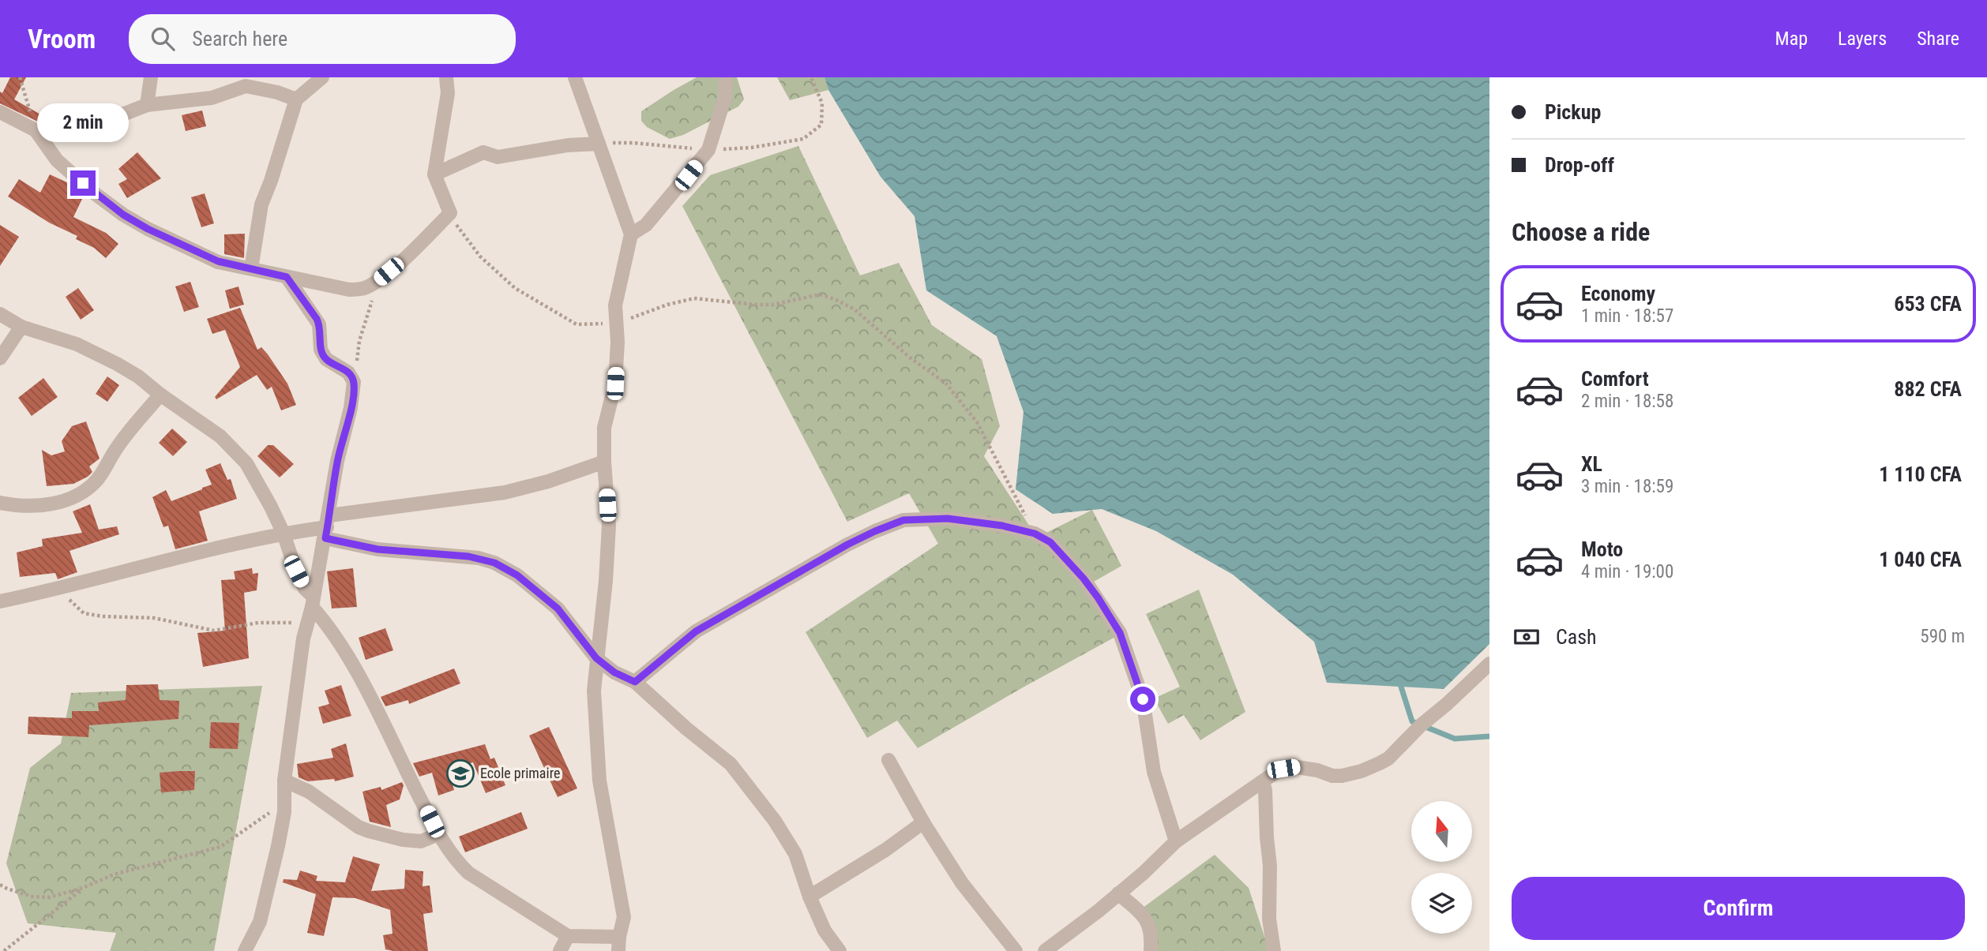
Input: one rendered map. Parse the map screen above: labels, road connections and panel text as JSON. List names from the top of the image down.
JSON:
{
  "places": {
    "school or university": ["Ecole primaire"]
  },
  "north": "top",
  "page": {
    "header": "Vroom",
    "search": "Search here",
    "nav": ["Map", "Layers", "Share"],
    "banner": ["Pickup", "Drop-off"],
    "bubble": "2 min",
    "heading": "Choose a ride",
    "list": [
      {
        "name": "Economy",
        "note": "1 min · 18:57",
        "value": "653 CFA"
      },
      {
        "name": "Comfort",
        "note": "2 min · 18:58",
        "value": "882 CFA"
      },
      {
        "name": "XL",
        "note": "3 min · 18:59",
        "value": "1 110 CFA"
      },
      {
        "name": "Moto",
        "note": "4 min · 19:00",
        "value": "1 040 CFA"
      }
    ],
    "pay": ["Cash", "590 m"],
    "buttons": "Confirm"
  }
}
